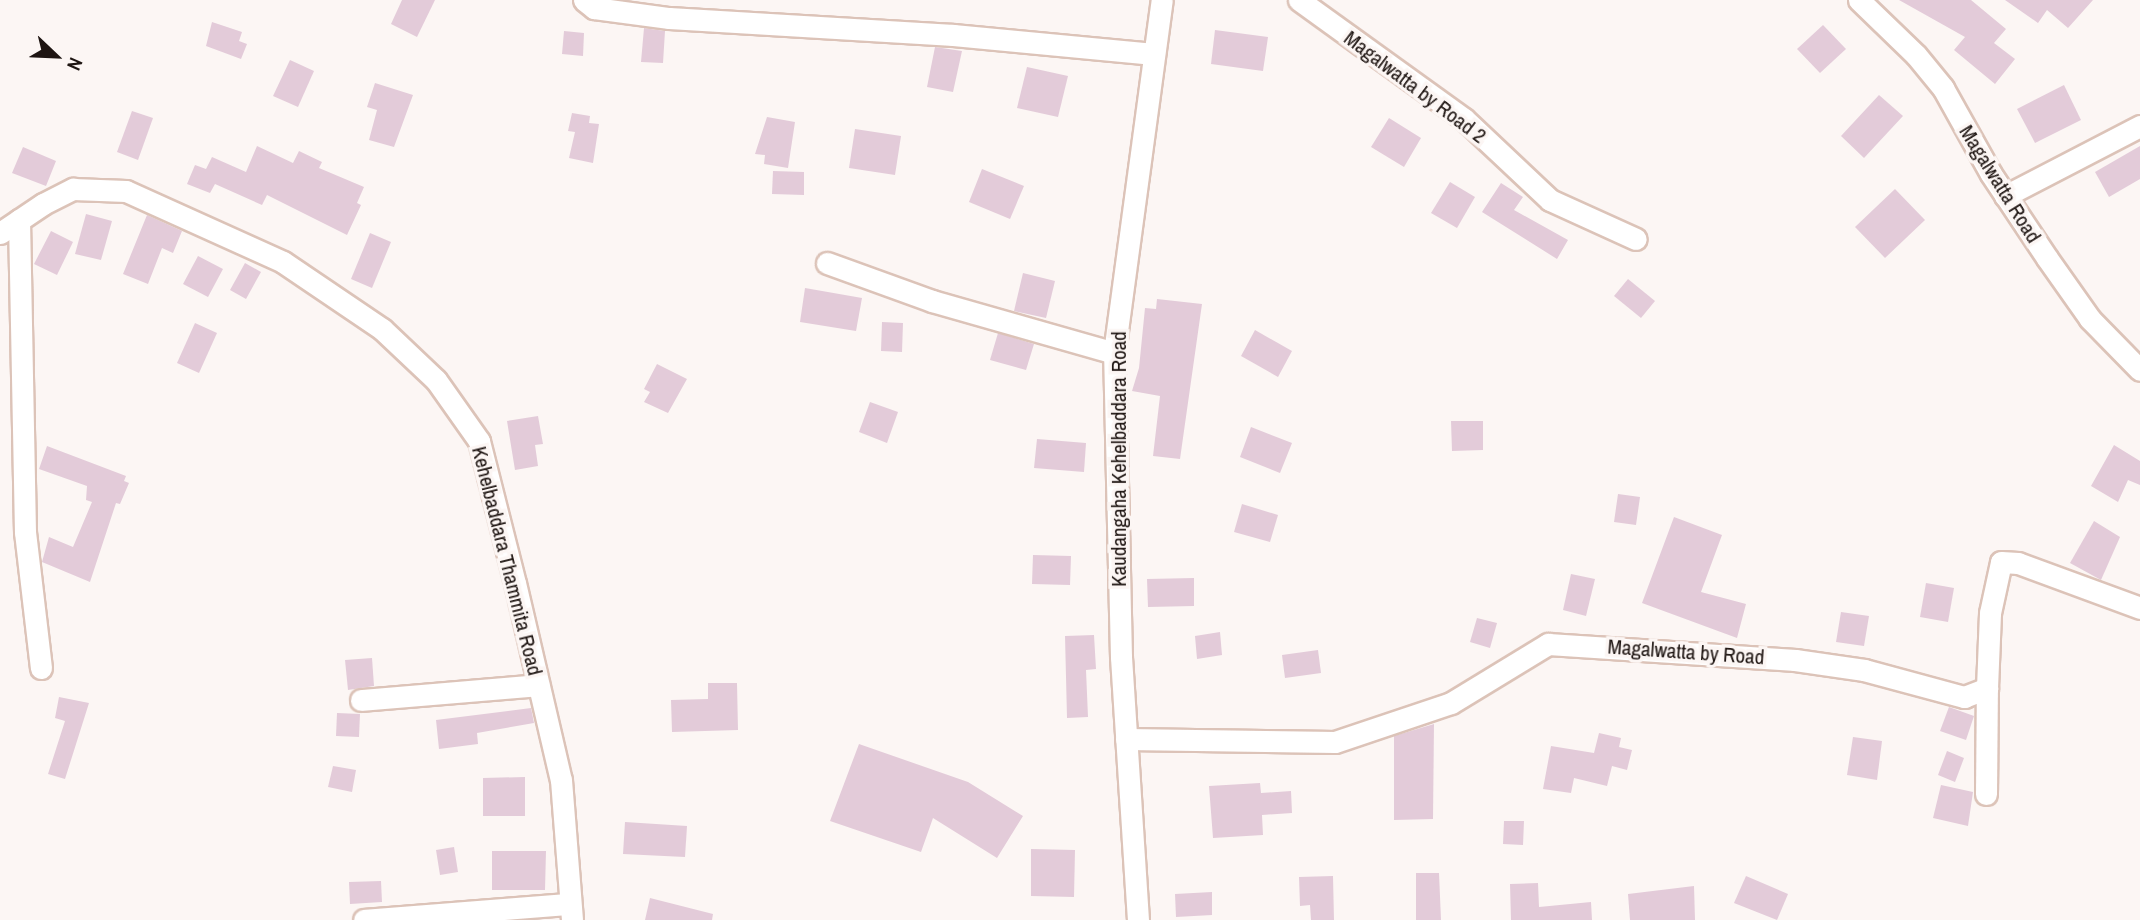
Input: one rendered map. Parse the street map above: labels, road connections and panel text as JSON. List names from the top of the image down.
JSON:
{
  "streets": {
    "street": [
      "Magalwatta by Road 2",
      "Magalwatta Road",
      "Kaudangaha Kehelbaddara Road",
      "Kehelbaddara Thammita Road",
      "Magalwatta by Road"
    ]
  },
  "crossings": [
    ["Kaudangaha Kehelbaddara Road", "Magalwatta by Road"]
  ],
  "north": "bottom right"
}
